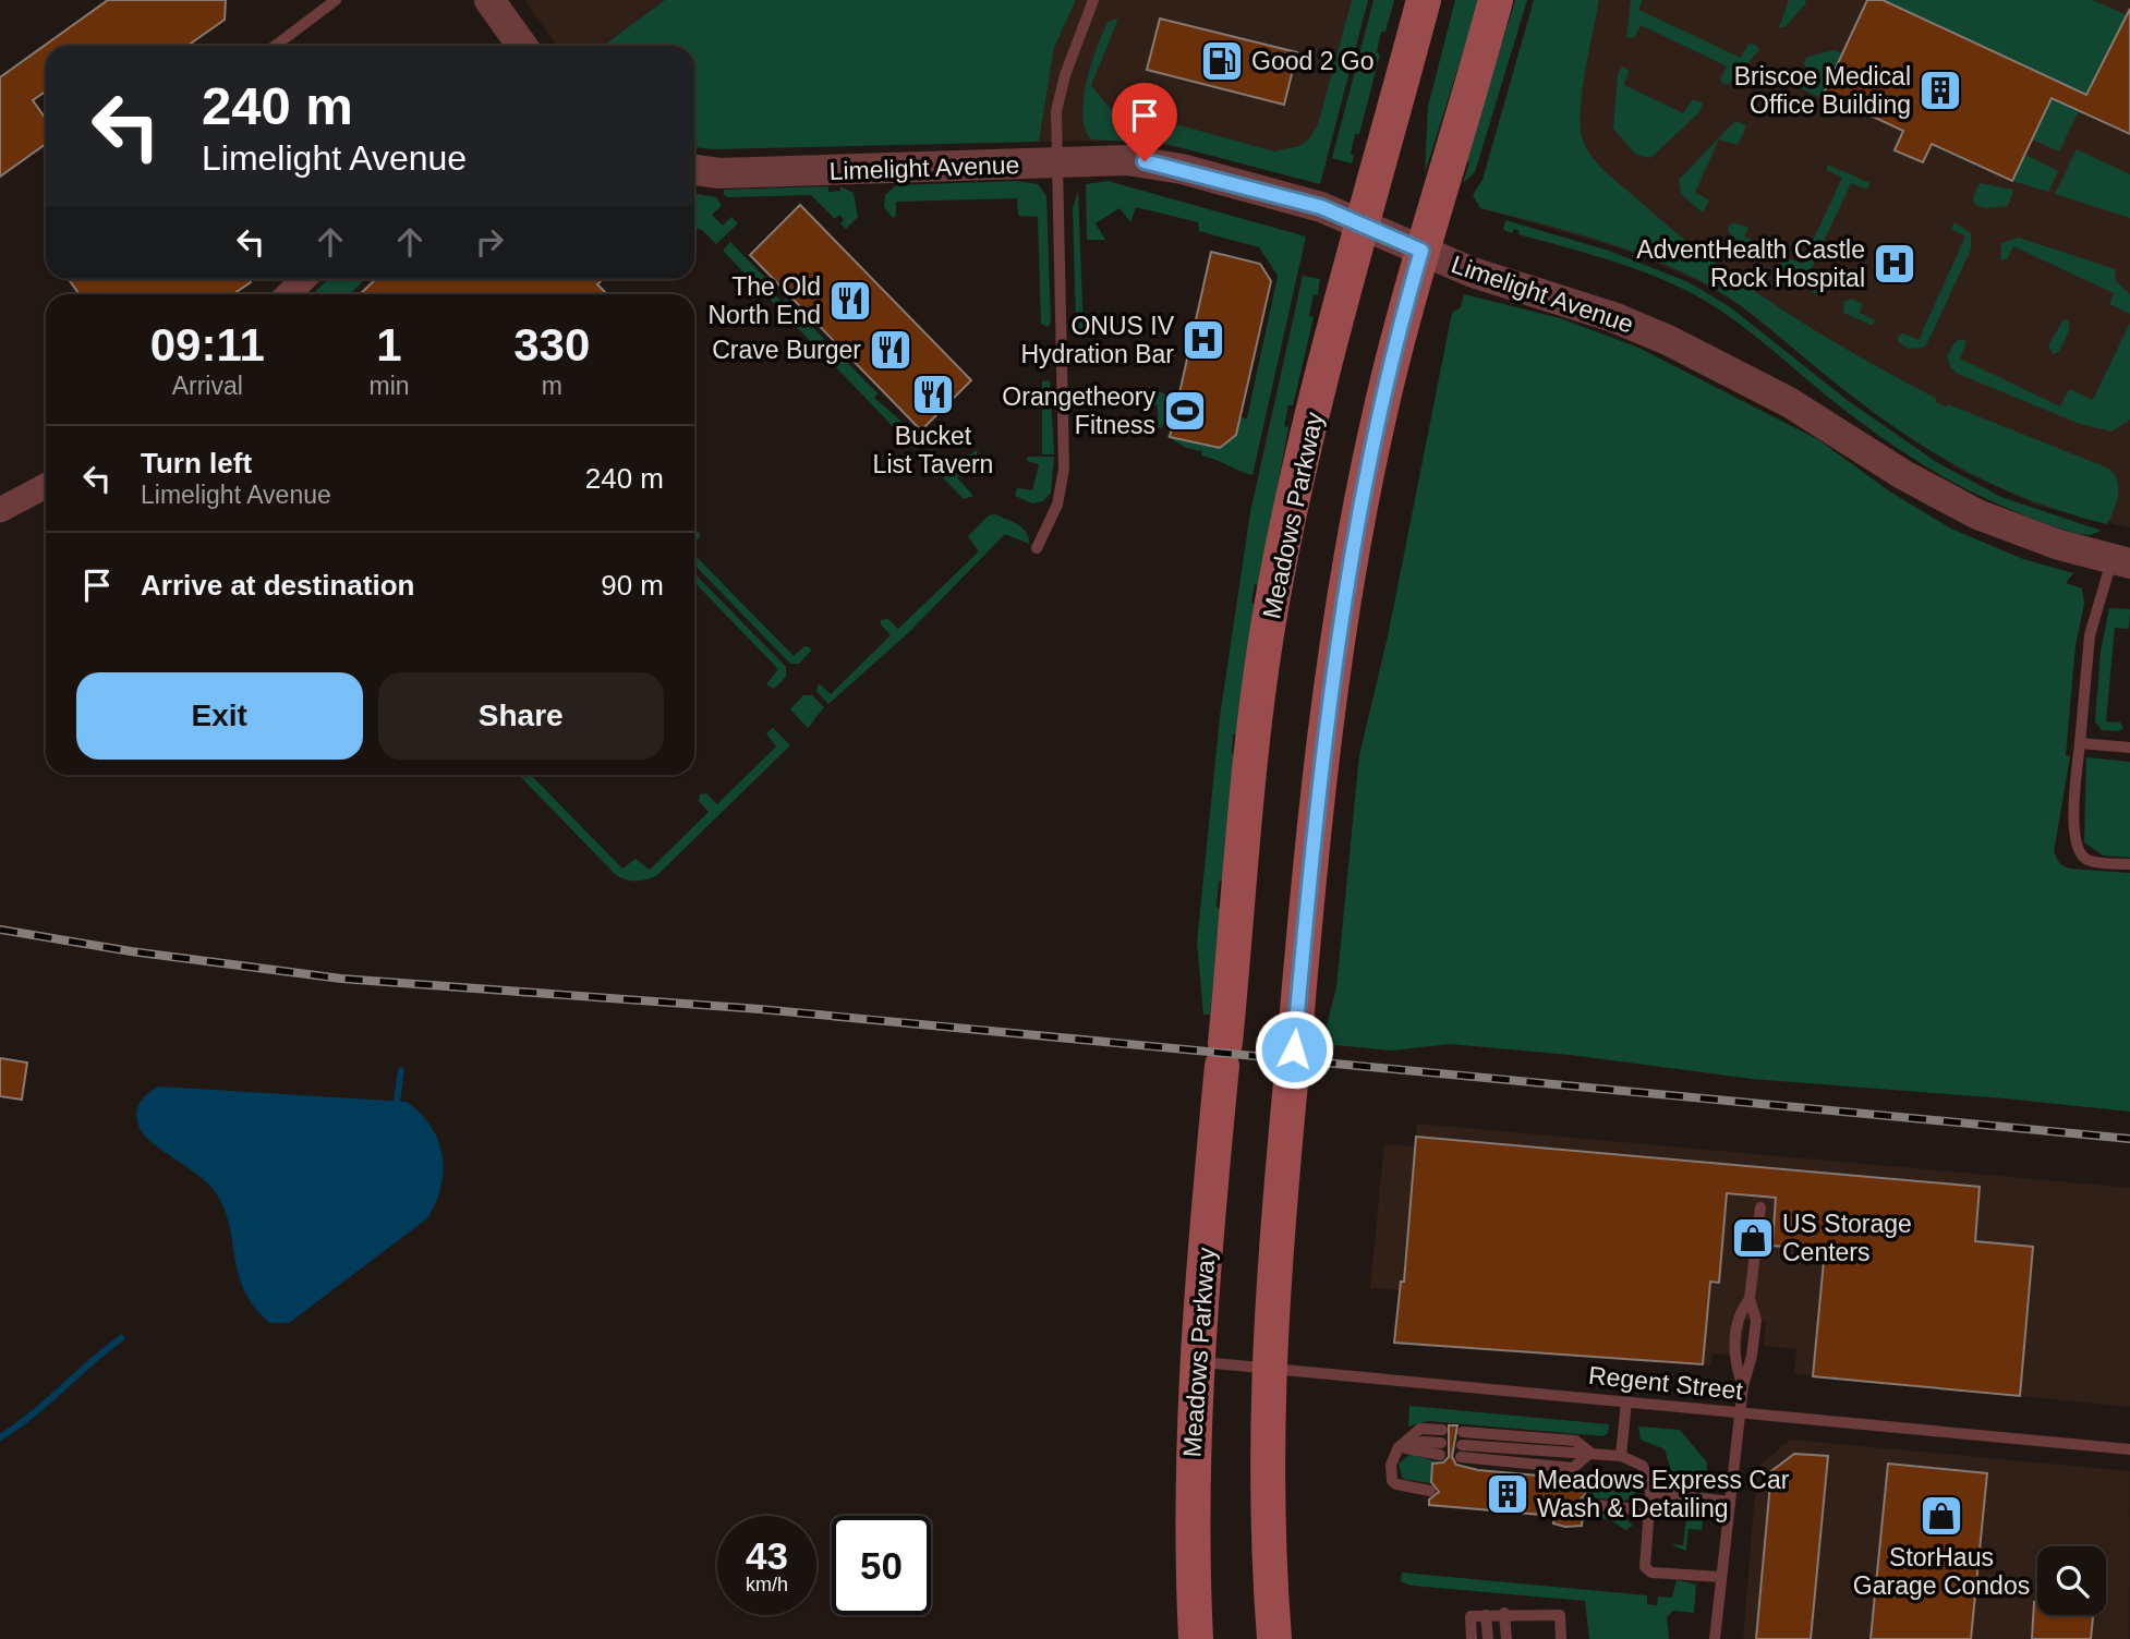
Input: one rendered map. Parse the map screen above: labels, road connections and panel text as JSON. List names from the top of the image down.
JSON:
{
  "streets": {
    "main road": ["Meadows Parkway"],
    "street": ["Limelight Avenue"],
    "lane": ["Regent Street"]
  },
  "crossings": [
    ["Limelight Avenue", "Meadows Parkway"],
    ["Meadows Parkway", "Regent Street"]
  ],
  "places": {
    "fuel station": ["Good 2 Go"],
    "building": ["Briscoe Medical Office Building", "Meadows Express Car Wash & Detailing"],
    "hospital": ["AdventHealth Castle Rock Hospital", "ONUS IV Hydration Bar"],
    "restaurant": ["The Old North End", "Crave Burger", "Bucket List Tavern"],
    "sports": ["Orangetheory Fitness"],
    "shop": ["US Storage Centers", "StorHaus Garage Condos"]
  },
  "page": {
    "turn": ["240 m", "Limelight Avenue"],
    "eta": [
      "09:11",
      "Arrival",
      "1",
      "min",
      "330",
      "m"
    ],
    "list": [
      {
        "name": "Turn left",
        "note": "Limelight Avenue",
        "value": "240 m"
      },
      {
        "name": "Arrive at destination",
        "value": "90 m"
      }
    ],
    "buttons": ["Exit", "Share"],
    "speed": "43 km/h",
    "limit": "50"
  }
}
